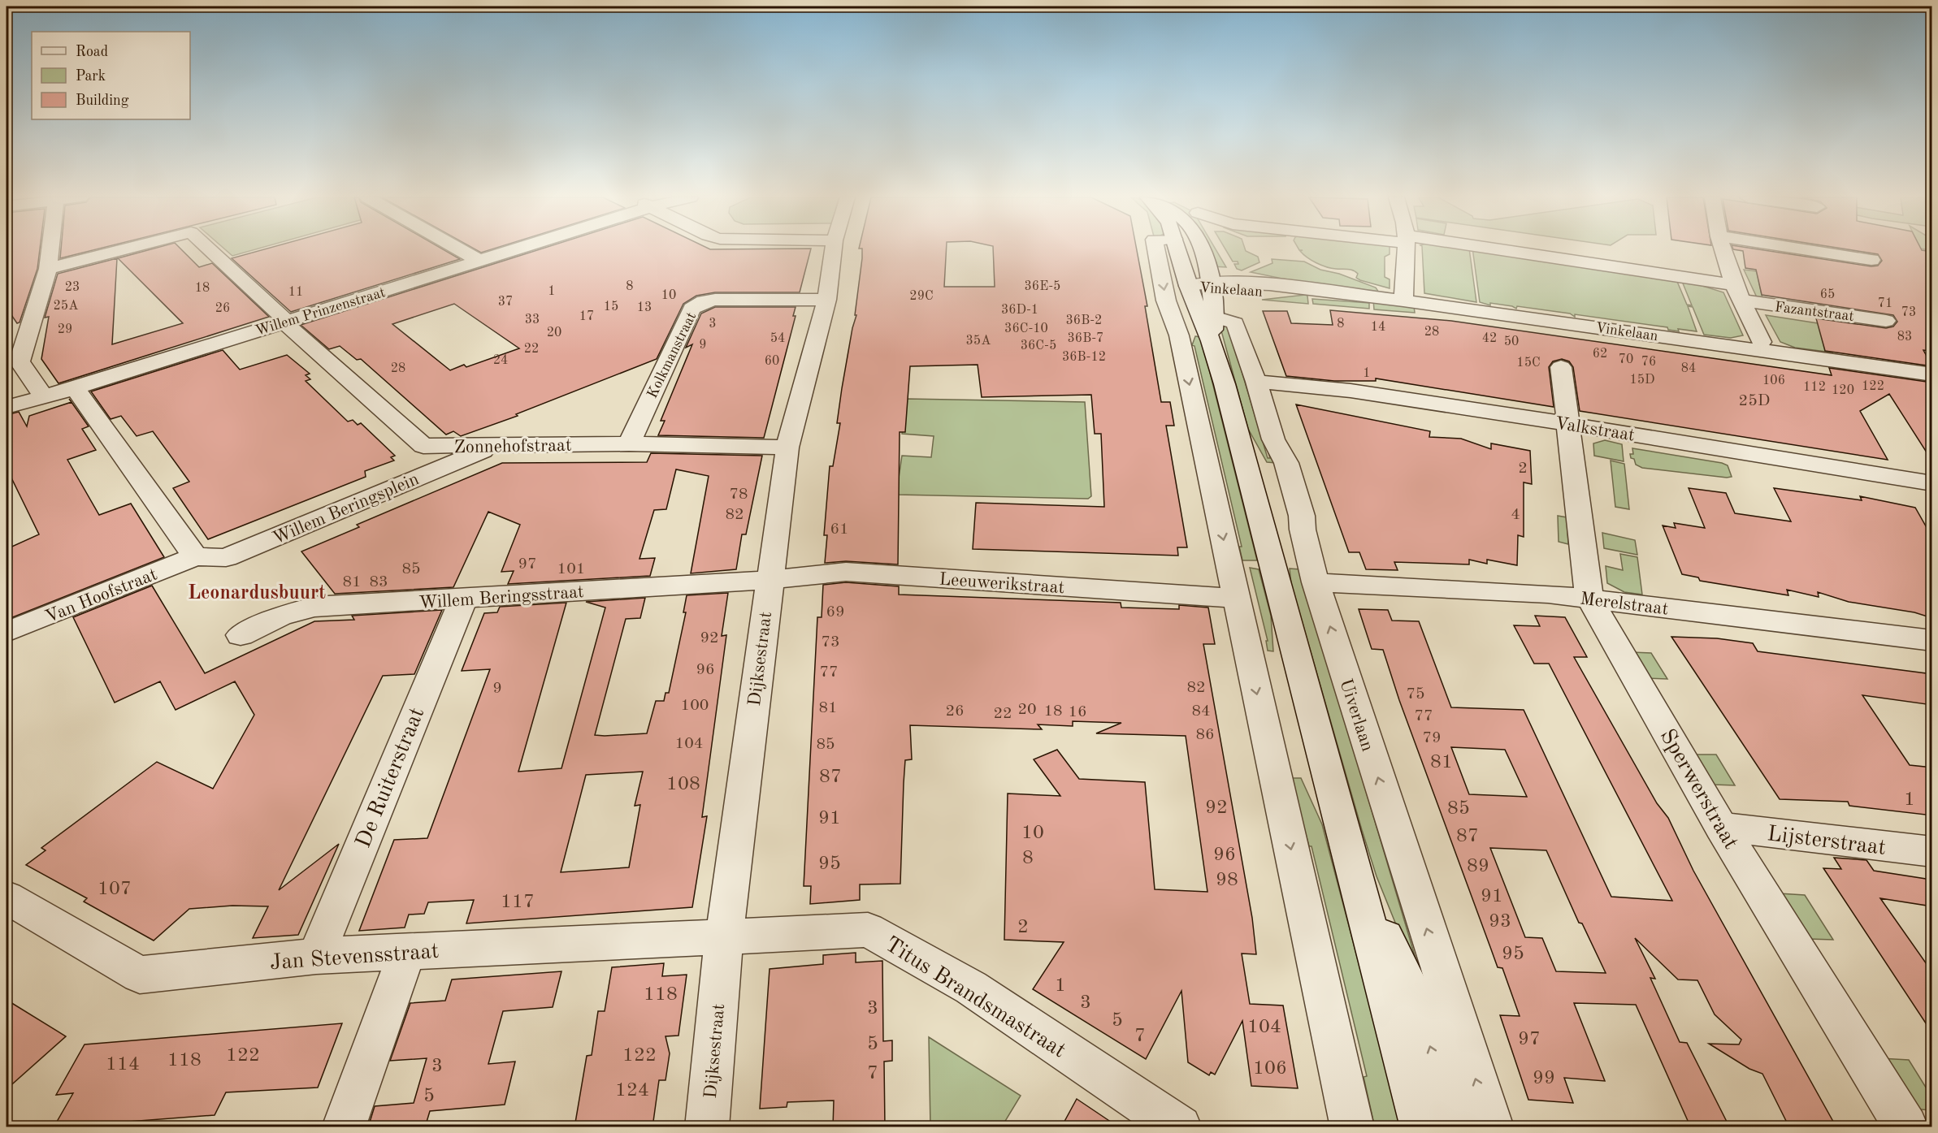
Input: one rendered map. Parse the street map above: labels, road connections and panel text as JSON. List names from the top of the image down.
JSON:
{
  "streets": {
    "street": [
      "Vinkelaan",
      "Willem Prinzenstraat",
      "Fazantstraat",
      "Kolkmanstraat",
      "Valkstraat",
      "Zonnehofstraat",
      "Willem Beringsplein",
      "Leeuwerikstraat",
      "Van Hoofstraat",
      "Willem Beringsstraat",
      "Merelstraat",
      "Dijksestraat",
      "Uiverlaan",
      "De Ruiterstraat",
      "Sperwerstraat",
      "Lijsterstraat",
      "Jan Stevensstraat",
      "Titus Brandsmastraat"
    ]
  },
  "crossings": [
    ["Willem Prinzenstraat", "Zonnehofstraat"],
    ["Kolkmanstraat", "Zonnehofstraat"],
    ["Kolkmanstraat", "Dijksestraat"],
    ["Valkstraat", "Uiverlaan"],
    ["Valkstraat", "Sperwerstraat"],
    ["Zonnehofstraat", "Willem Beringsplein"],
    ["Zonnehofstraat", "Dijksestraat"],
    ["Willem Beringsplein", "Van Hoofstraat"],
    ["Leeuwerikstraat", "Willem Beringsstraat"],
    ["Leeuwerikstraat", "Dijksestraat"],
    ["Willem Beringsstraat", "Dijksestraat"],
    ["Willem Beringsstraat", "De Ruiterstraat"],
    ["Merelstraat", "Uiverlaan"],
    ["Merelstraat", "Sperwerstraat"],
    ["Dijksestraat", "Jan Stevensstraat"],
    ["Dijksestraat", "Titus Brandsmastraat"],
    ["De Ruiterstraat", "Jan Stevensstraat"],
    ["Sperwerstraat", "Lijsterstraat"],
    ["Jan Stevensstraat", "Titus Brandsmastraat"]
  ],
  "districts": ["Leonardusbuurt"],
  "house_numbers": [
    "8",
    "36E-5",
    "23",
    "18",
    "1",
    "11",
    "65",
    "10",
    "29C",
    "37",
    "71",
    "25A",
    "15",
    "13",
    "26",
    "36D-1",
    "73",
    "17",
    "33",
    "36B-2",
    "3",
    "8",
    "14",
    "36C-10",
    "29",
    "28",
    "20",
    "83",
    "54",
    "36B-7",
    "42",
    "35A",
    "50",
    "9",
    "36C-5",
    "22",
    "62",
    "36B-12",
    "70",
    "24",
    "60",
    "76",
    "15C",
    "28",
    "84",
    "1",
    "15D",
    "106",
    "122",
    "112",
    "120",
    "25D",
    "2",
    "78",
    "82",
    "4",
    "61",
    "97",
    "85",
    "101",
    "81",
    "83",
    "69",
    "92",
    "73",
    "96",
    "77",
    "82",
    "9",
    "75",
    "100",
    "81",
    "20",
    "26",
    "18",
    "84",
    "16",
    "22",
    "77",
    "86",
    "79",
    "104",
    "85",
    "81",
    "87",
    "108",
    "1",
    "92",
    "85",
    "91",
    "10",
    "87",
    "96",
    "8",
    "95",
    "89",
    "98",
    "107",
    "91",
    "117",
    "93",
    "2",
    "95",
    "1",
    "118",
    "3",
    "3",
    "5",
    "104",
    "7",
    "97",
    "5",
    "122",
    "122",
    "118",
    "114",
    "3",
    "106",
    "7",
    "99",
    "124",
    "5"
  ],
  "legend": ["Road", "Park", "Building"]
}
